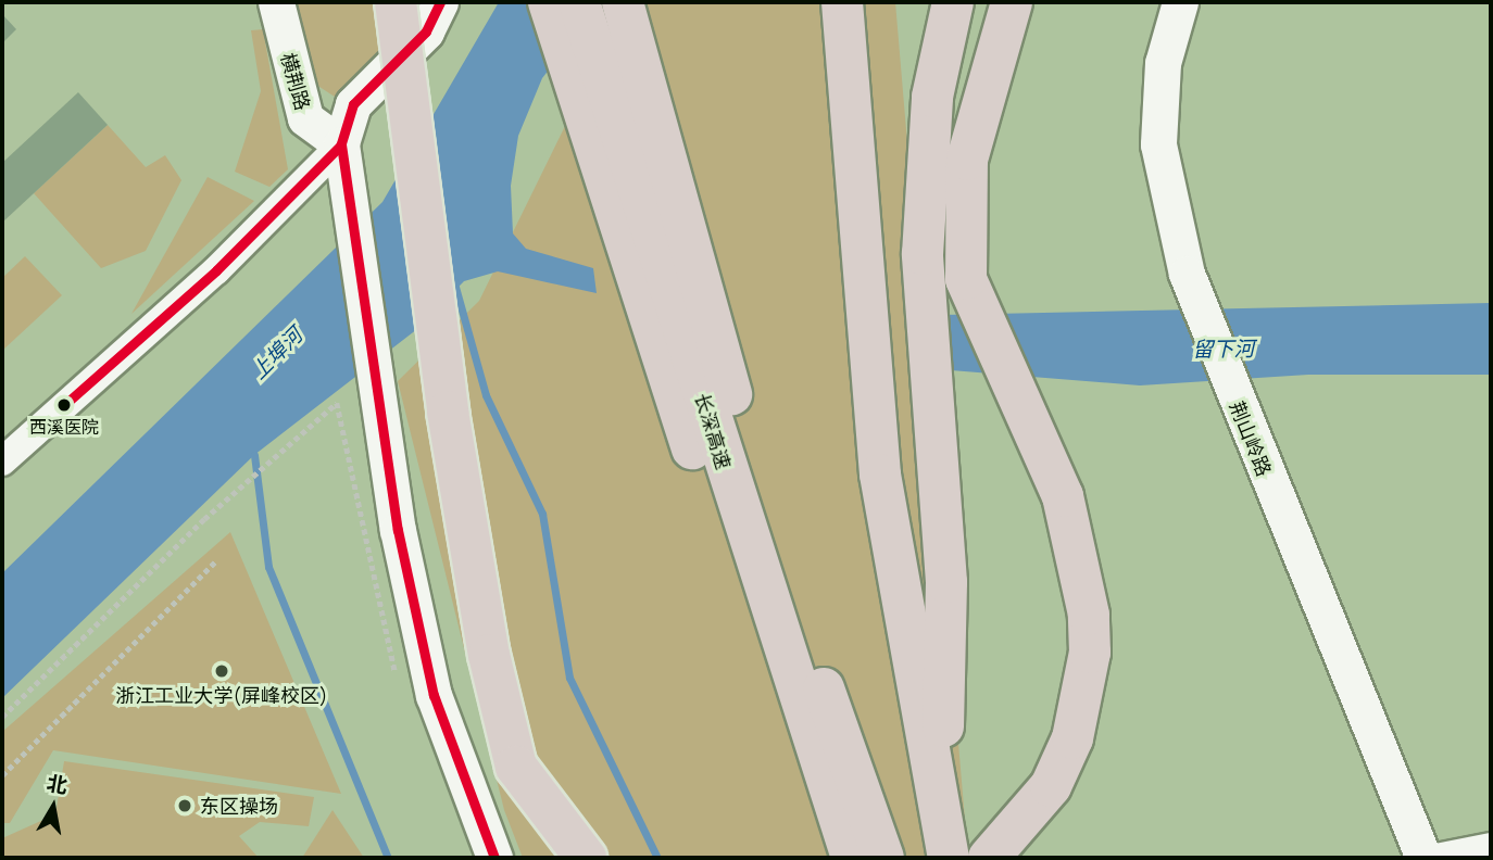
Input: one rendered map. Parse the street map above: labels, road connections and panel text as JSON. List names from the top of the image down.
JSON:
{
  "streets": {
    "highway": ["长深高速"],
    "street": ["横荆路", "荆山岭路"]
  },
  "water": ["留下河", "上埠河"],
  "places": ["西溪医院", "浙江工业大学(屏峰校区)", "东区操场"],
  "north": "top"
}
